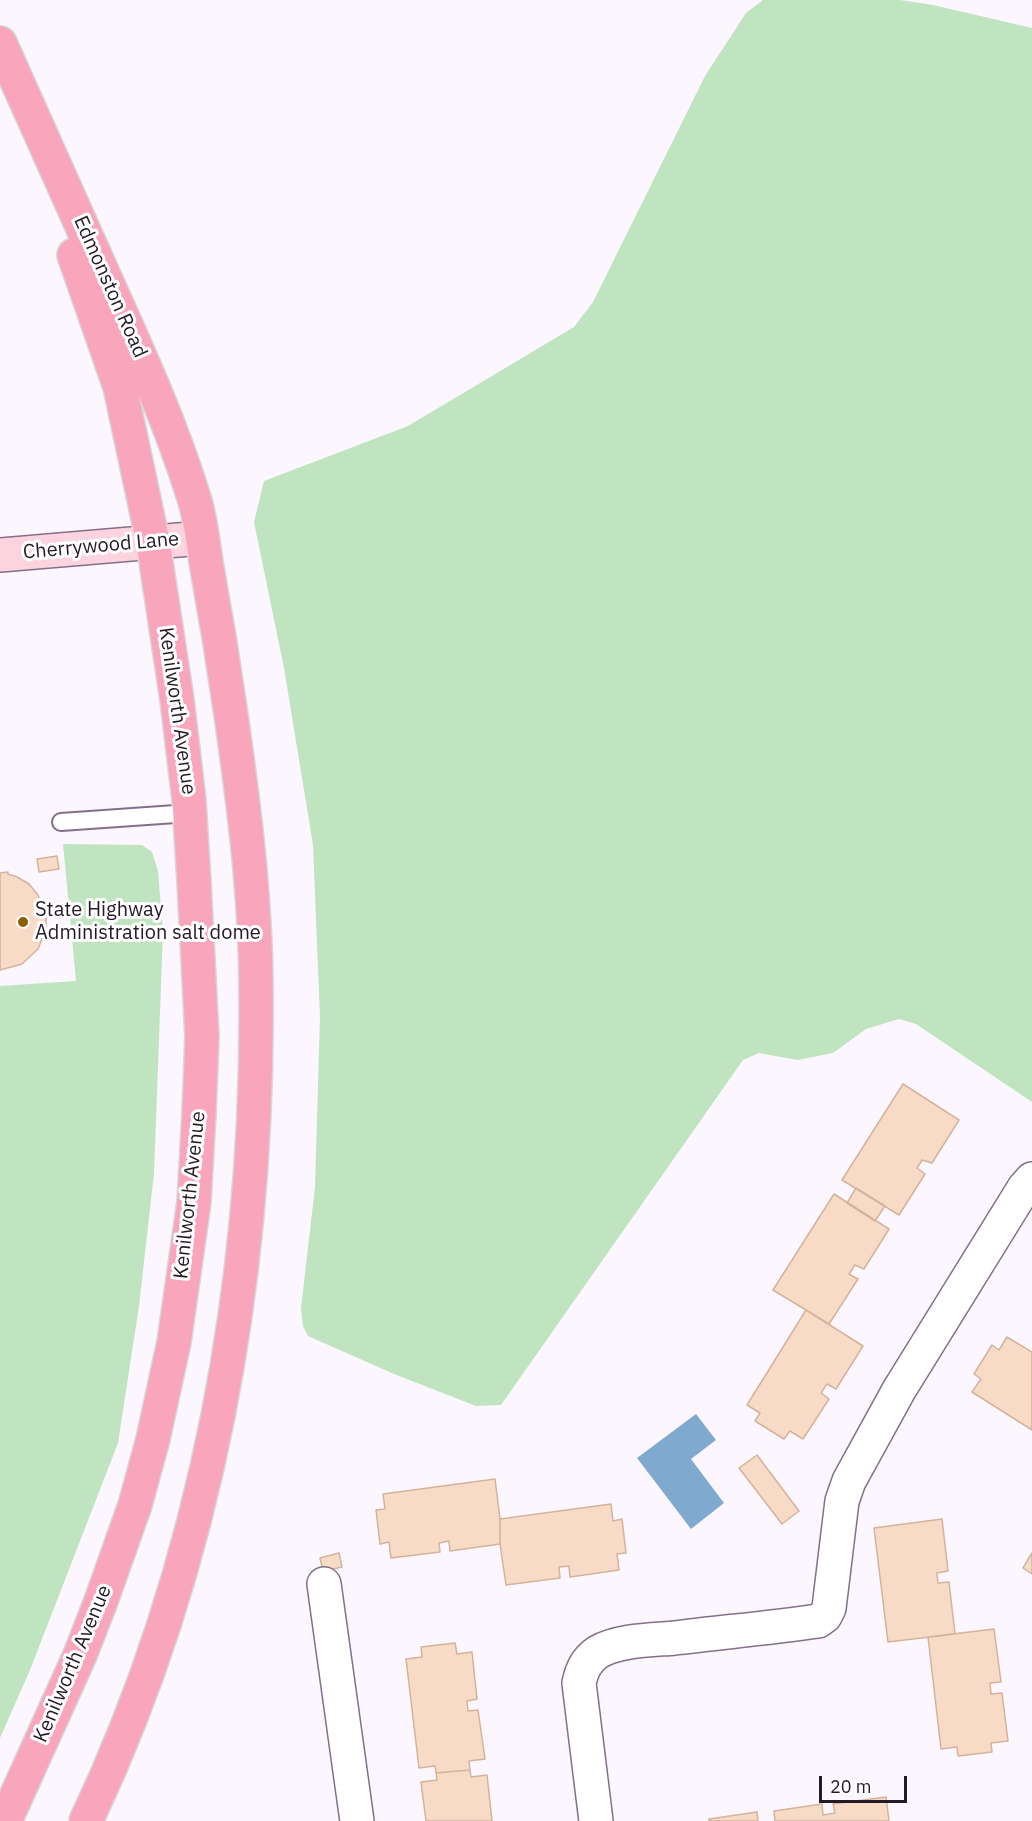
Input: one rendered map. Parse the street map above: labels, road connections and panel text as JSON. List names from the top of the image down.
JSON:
{
  "streets": {
    "main road": ["Edmonston Road", "Kenilworth Avenue"],
    "street": ["Cherrywood Lane"]
  },
  "crossings": [
    ["Edmonston Road", "Cherrywood Lane"],
    ["Edmonston Road", "Kenilworth Avenue"],
    ["Cherrywood Lane", "Kenilworth Avenue"]
  ],
  "places": ["State Highway Administration salt dome"],
  "scale_bar": "20 m"
}
